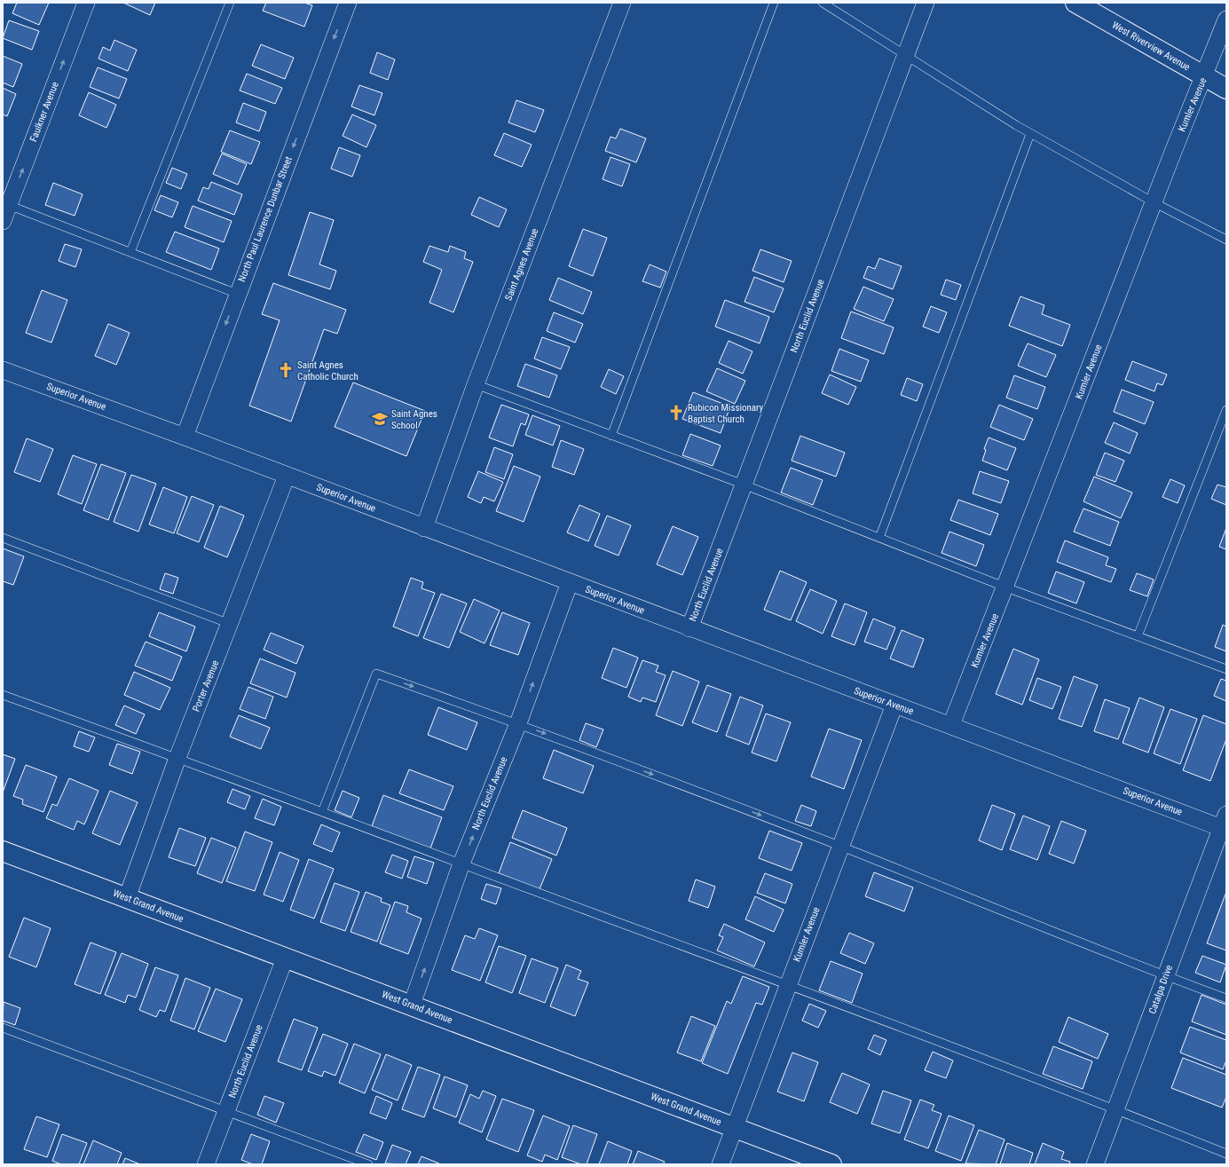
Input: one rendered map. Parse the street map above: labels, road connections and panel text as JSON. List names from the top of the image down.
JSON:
{
  "streets": {
    "street": [
      "West Riverview Avenue",
      "Kumler Avenue",
      "Faulkner Avenue",
      "North Paul Laurence Dunbar Street",
      "Saint Agnes Avenue",
      "North Euclid Avenue",
      "Superior Avenue",
      "Porter Avenue",
      "West Grand Avenue",
      "Catalpa Drive"
    ]
  },
  "crossings": [
    ["West Riverview Avenue", "Kumler Avenue"],
    ["Kumler Avenue", "Superior Avenue"],
    ["Kumler Avenue", "West Grand Avenue"],
    ["North Paul Laurence Dunbar Street", "Superior Avenue"],
    ["Saint Agnes Avenue", "Superior Avenue"],
    ["North Euclid Avenue", "Superior Avenue"],
    ["North Euclid Avenue", "West Grand Avenue"],
    ["Superior Avenue", "Porter Avenue"],
    ["Superior Avenue", "Catalpa Drive"],
    ["Porter Avenue", "West Grand Avenue"]
  ],
  "one_way": ["Faulkner Avenue", "North Paul Laurence Dunbar Street"],
  "places": {
    "church": ["Saint Agnes Catholic Church", "Rubicon Missionary Baptist Church"],
    "school or university": ["Saint Agnes School"]
  }
}
